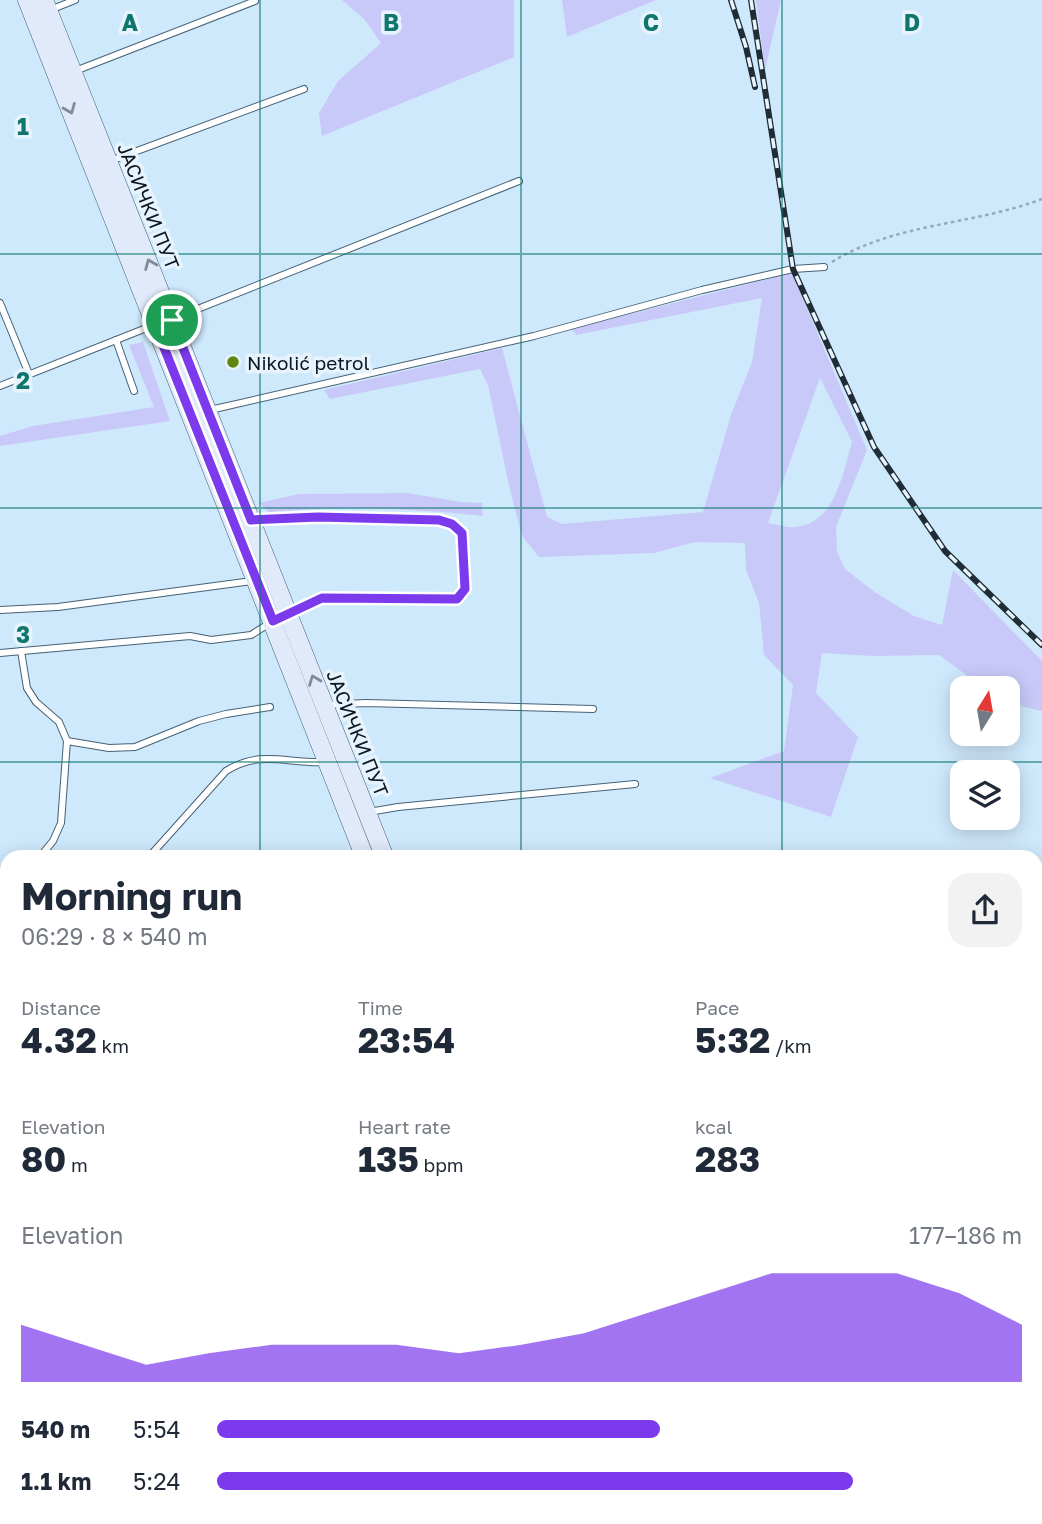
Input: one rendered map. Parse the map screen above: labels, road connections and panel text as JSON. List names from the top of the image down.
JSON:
{
  "streets": {
    "main road": ["ЈАСИЧКИ ПУТ"]
  },
  "places": ["Nikolić petrol"],
  "north": "top",
  "page": {
    "heading": ["Morning run", "06:29 · 8 × 540 m"],
    "stats": [
      ["Distance", "4.32 km"],
      ["Time", "23:54"],
      ["Pace", "5:32 /km"],
      ["Elevation", "80 m"],
      ["Heart rate", "135 bpm"],
      ["kcal", "283"]
    ],
    "chart": ["Elevation", "177–186 m"],
    "list": [
      {
        "name": "540 m",
        "note": "5:54"
      },
      {
        "name": "1.1 km",
        "note": "5:24"
      }
    ]
  },
  "grid": {
    "columns": [
      "A",
      "B",
      "C",
      "D"
    ],
    "rows": ["1", "2", "3"]
  }
}
